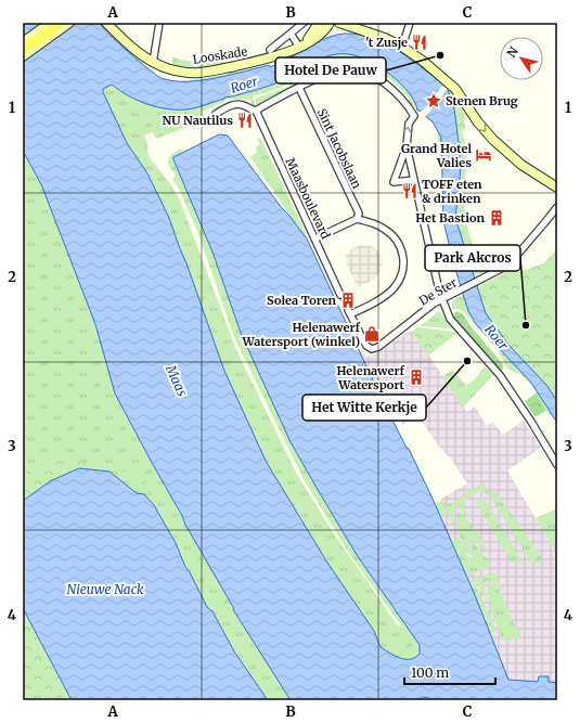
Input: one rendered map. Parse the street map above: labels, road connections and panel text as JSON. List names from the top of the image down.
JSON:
{
  "streets": {
    "main road": ["Looskade"],
    "street": ["Sint Jacobslaan", "Maasboulevard", "De Ster"]
  },
  "crossings": [
    ["Sint Jacobslaan", "De Ster"]
  ],
  "water": ["Roer", "Maas", "Nieuwe Nack"],
  "places": {
    "restaurant": ["'t Zusje", "NU Nautilus", "TOFF eten & drinken"],
    "other": ["Hotel De Pauw", "Park Akcros", "Het Witte Kerkje"],
    "place": ["Stenen Brug"],
    "hotel": ["Grand Hotel Valies"],
    "building": ["Het Bastion", "Solea Toren", "Helenawerf Watersport"],
    "shop": ["Helenawerf Watersport (winkel)"]
  },
  "scale_bar": "100 m",
  "north": "top left",
  "grid": {
    "columns": ["A", "B", "C"],
    "rows": [
      "1",
      "2",
      "3",
      "4"
    ]
  }
}
